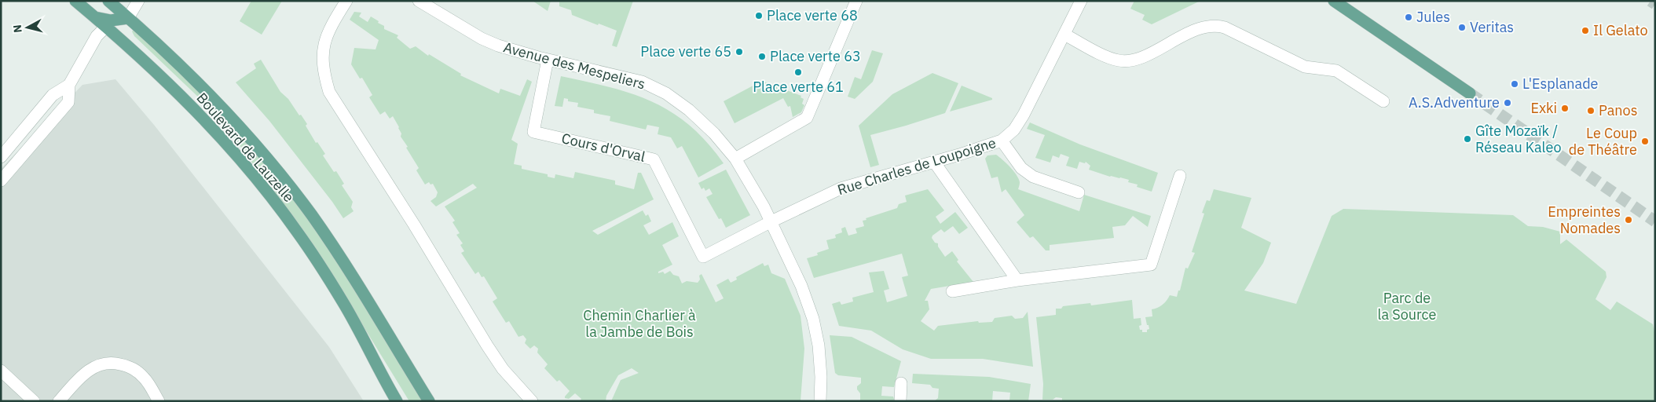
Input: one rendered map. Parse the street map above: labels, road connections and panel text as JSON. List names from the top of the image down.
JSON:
{
  "streets": {
    "main road": ["Boulevard de Lauzelle"],
    "street": ["Avenue des Mespeliers", "Cours d'Orval", "Rue Charles de Loupoigne"]
  },
  "crossings": [
    ["Avenue des Mespeliers", "Cours d'Orval"],
    ["Avenue des Mespeliers", "Rue Charles de Loupoigne"],
    ["Cours d'Orval", "Rue Charles de Loupoigne"]
  ],
  "parks": ["Parc de la Source", "Chemin Charlier à la Jambe de Bois"],
  "places": [
    "Place verte 68",
    "Jules",
    "Veritas",
    "Il Gelato",
    "Place verte 65",
    "Place verte 63",
    "Place verte 61",
    "L'Esplanade",
    "A.S.Adventure",
    "Exki",
    "Panos",
    "Gîte Mozaïk / Réseau Kaleo",
    "Le Coup de Théâtre",
    "Empreintes Nomades"
  ],
  "north": "left"
}
